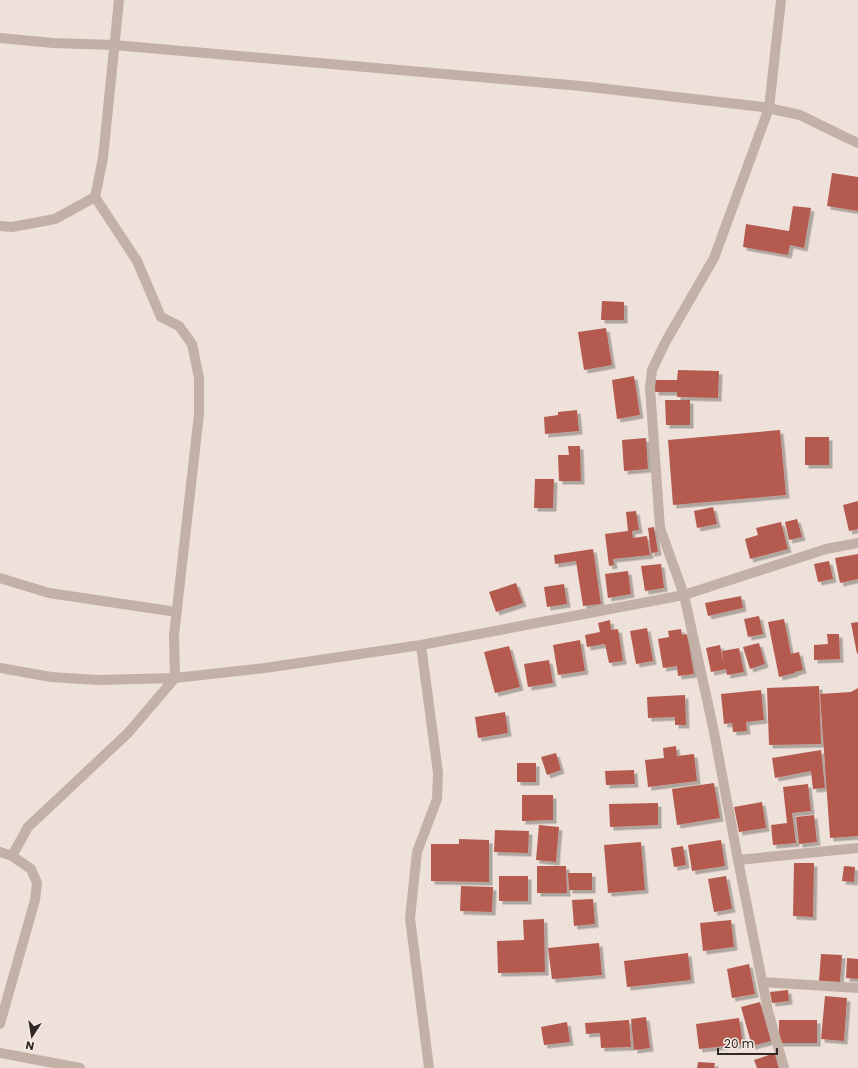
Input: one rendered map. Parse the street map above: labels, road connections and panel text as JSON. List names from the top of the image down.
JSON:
{
  "scale_bar": "20 m",
  "north": "bottom"
}
